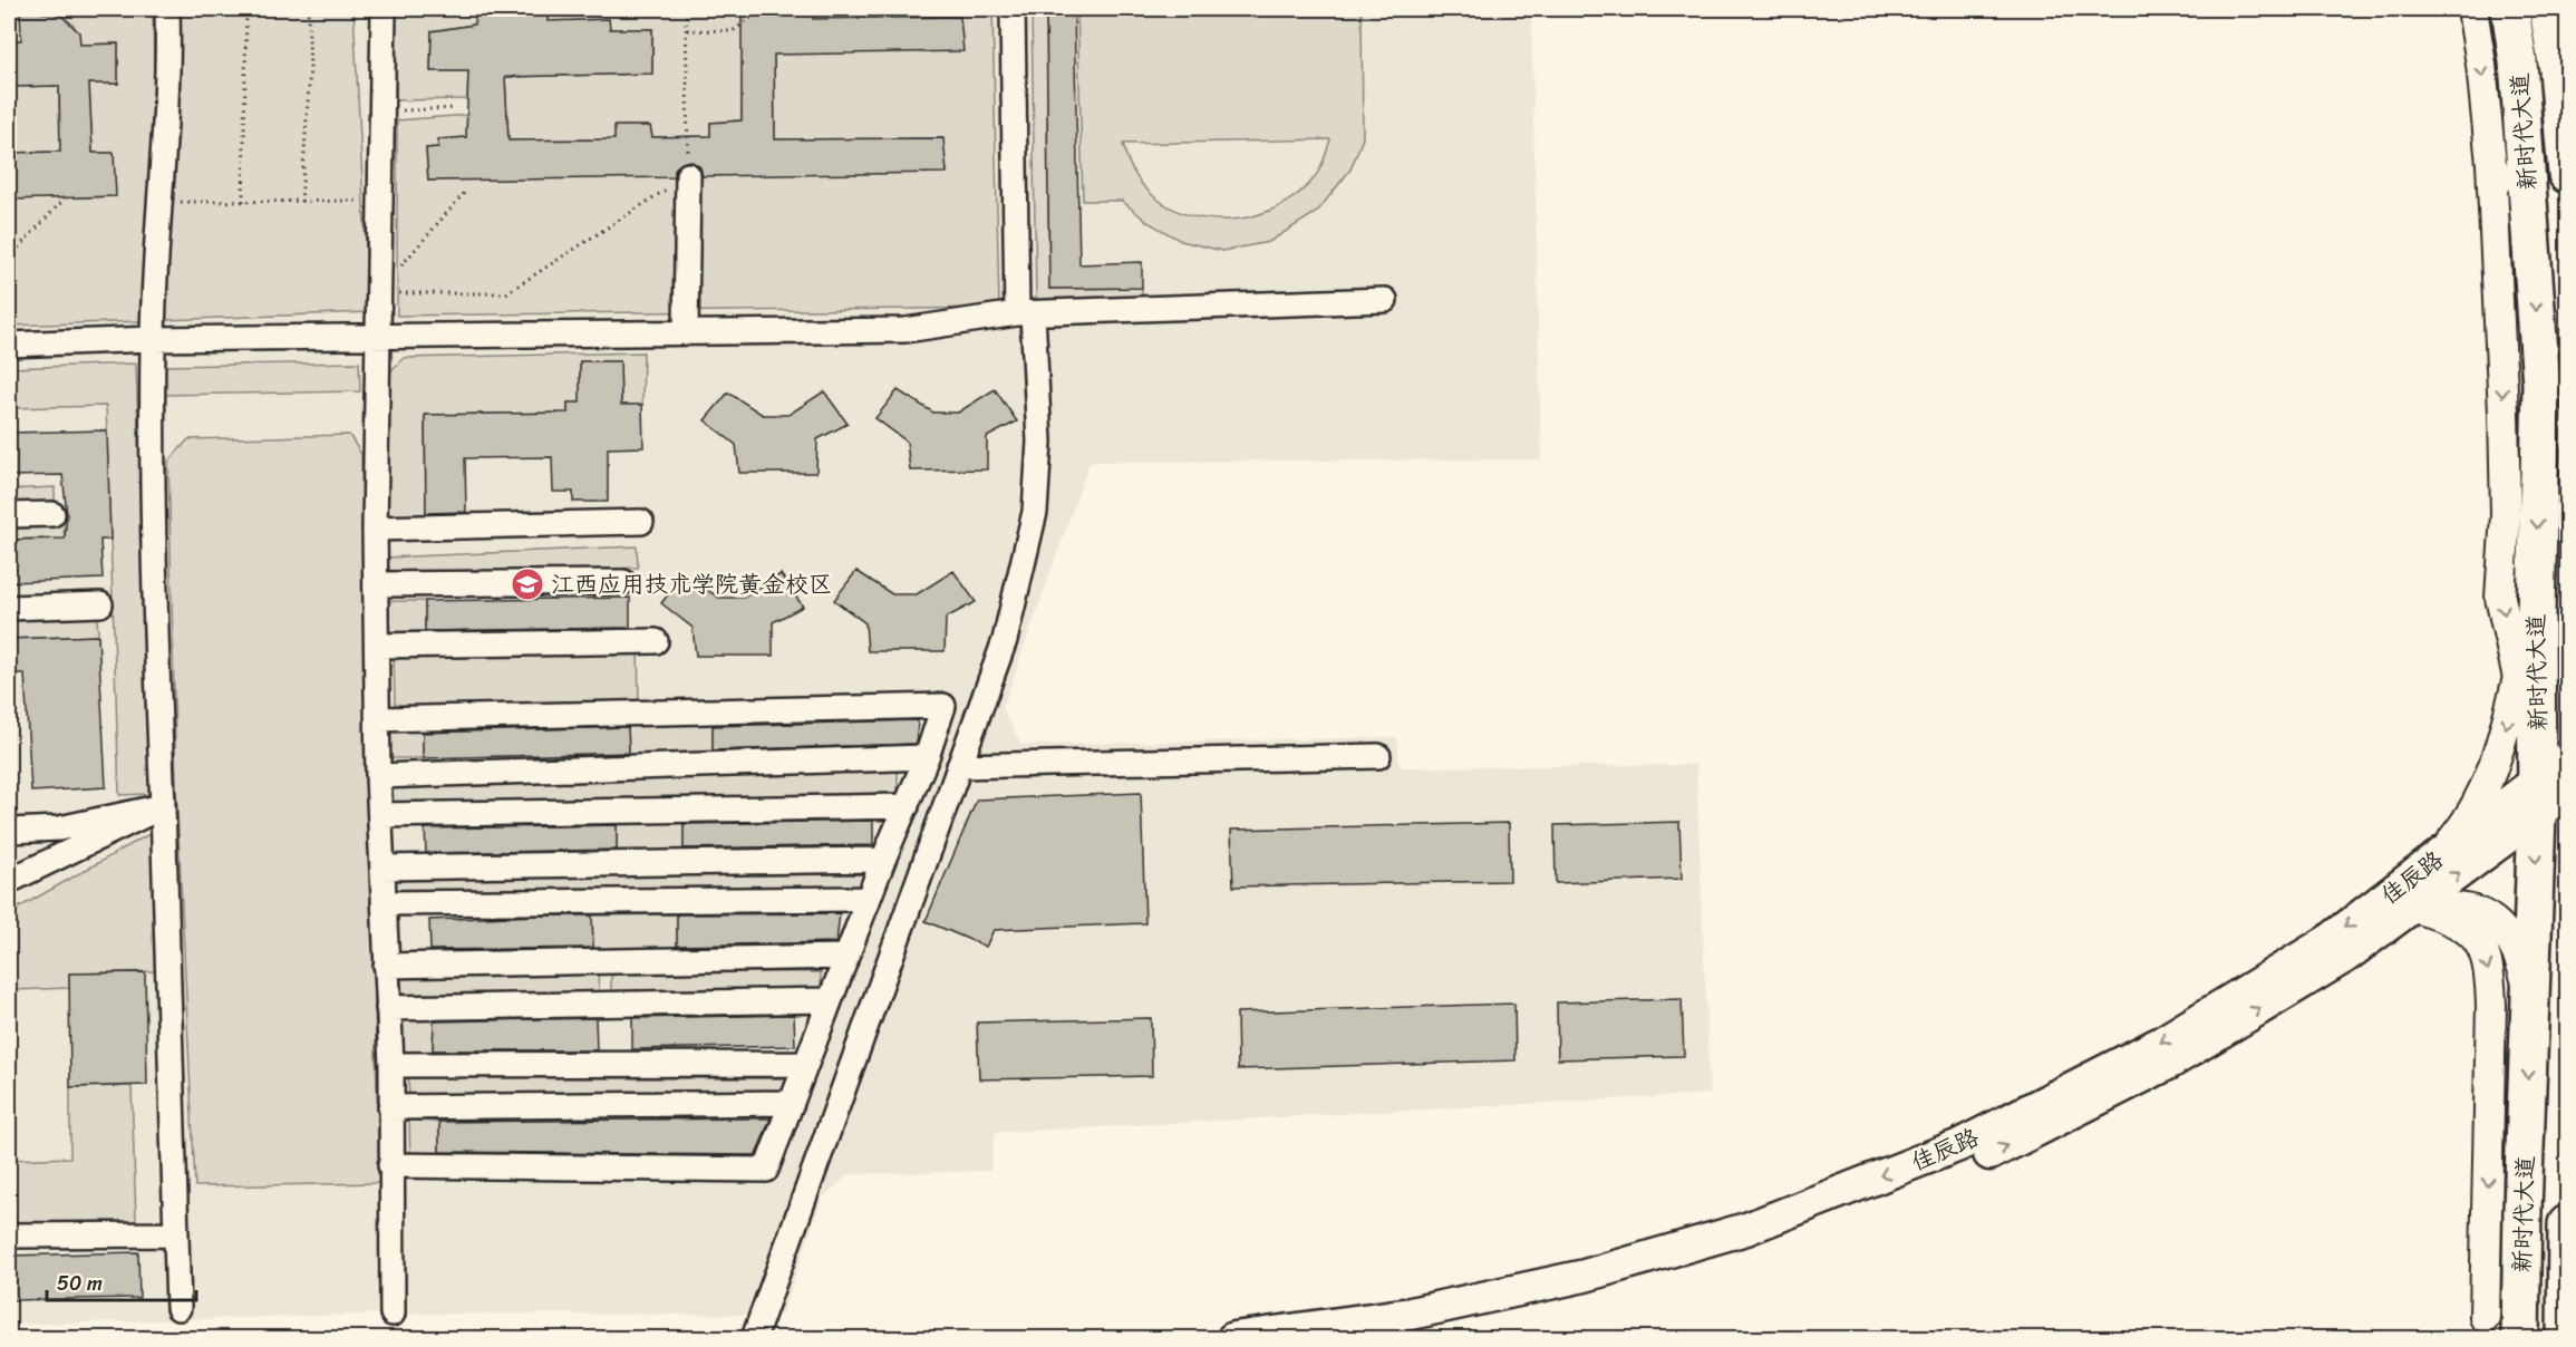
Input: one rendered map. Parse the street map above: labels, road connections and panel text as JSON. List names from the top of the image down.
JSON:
{
  "streets": {
    "main road": ["新时代大道", "佳辰路"]
  },
  "crossings": [
    ["新时代大道", "佳辰路"]
  ],
  "one_way": ["新时代大道"],
  "places": {
    "school or university": ["江西应用技术学院黄金校区"]
  },
  "scale_bar": "50 m"
}
